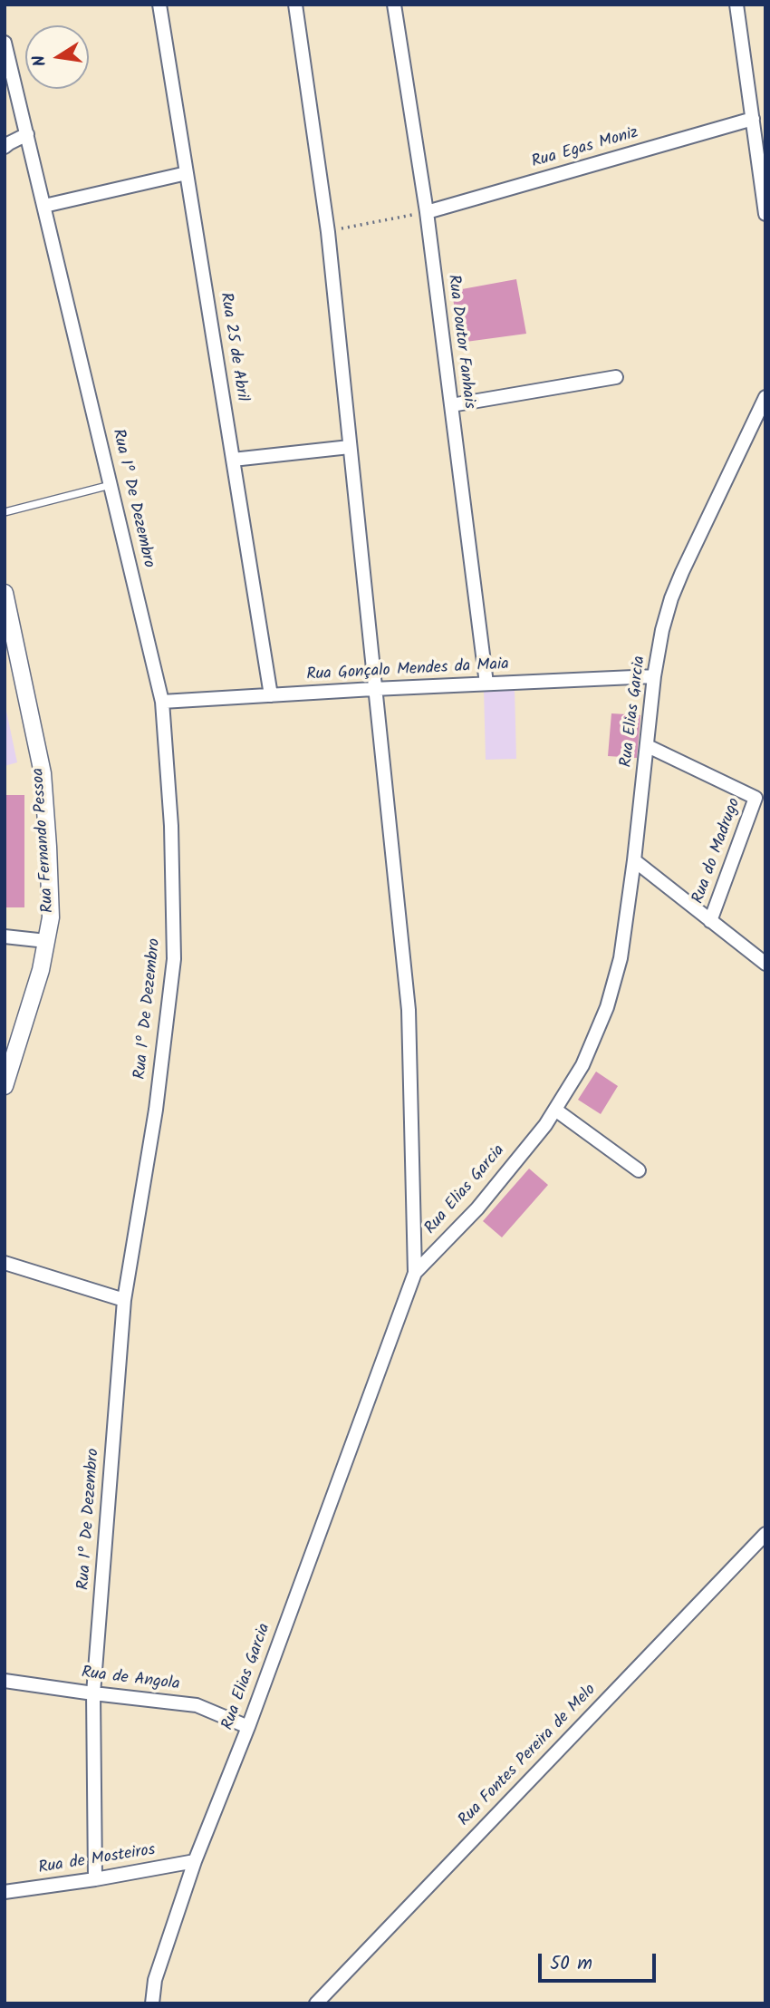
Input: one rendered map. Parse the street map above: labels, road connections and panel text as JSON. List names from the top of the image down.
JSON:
{
  "streets": {
    "street": [
      "Rua Egas Moniz",
      "Rua Doutor Fanhais",
      "Rua 25 de Abril",
      "Rua 1º De Dezembro",
      "Rua Gonçalo Mendes da Maia",
      "Rua Elias Garcia",
      "Rua Fernando Pessoa",
      "Rua do Madrugo",
      "Rua de Angola",
      "Rua Fontes Pereira de Melo",
      "Rua de Mosteiros"
    ]
  },
  "crossings": [
    ["Rua Egas Moniz", "Rua Doutor Fanhais"],
    ["Rua Doutor Fanhais", "Rua Gonçalo Mendes da Maia"],
    ["Rua 25 de Abril", "Rua Gonçalo Mendes da Maia"],
    ["Rua 1º De Dezembro", "Rua Gonçalo Mendes da Maia"],
    ["Rua 1º De Dezembro", "Rua de Angola"],
    ["Rua 1º De Dezembro", "Rua de Mosteiros"],
    ["Rua Gonçalo Mendes da Maia", "Rua Elias Garcia"],
    ["Rua Elias Garcia", "Rua do Madrugo"],
    ["Rua Elias Garcia", "Rua de Angola"],
    ["Rua Elias Garcia", "Rua de Mosteiros"]
  ],
  "scale_bar": "50 m",
  "north": "left"
}
